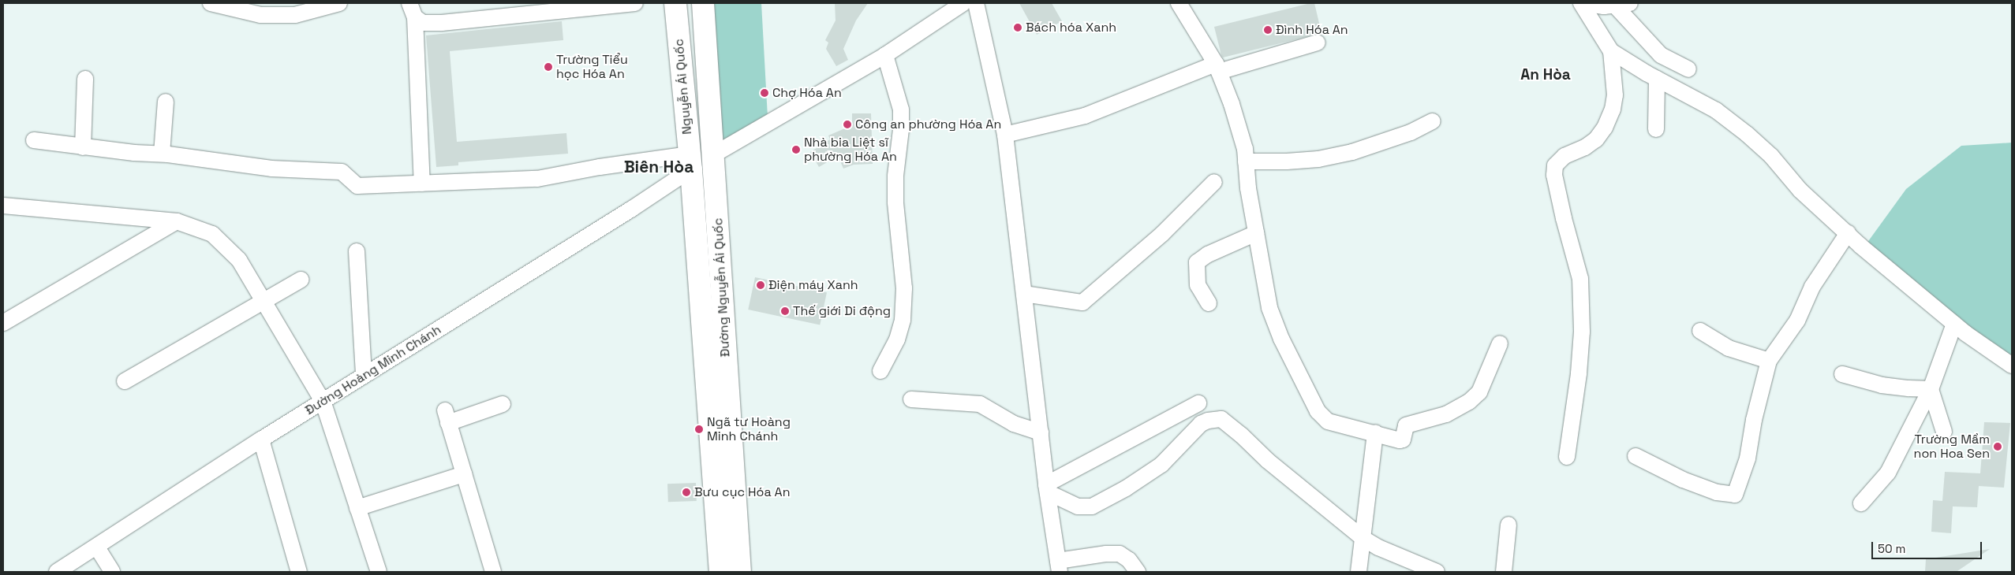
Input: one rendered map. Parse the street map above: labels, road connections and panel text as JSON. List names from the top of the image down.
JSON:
{
  "streets": {
    "main road": ["Nguyễn Ái Quốc", "Đường Nguyễn Ái Quốc"],
    "street": ["Đường Hoàng Minh Chánh"]
  },
  "crossings": [
    ["Nguyễn Ái Quốc", "Đường Nguyễn Ái Quốc"],
    ["Nguyễn Ái Quốc", "Đường Hoàng Minh Chánh"],
    ["Đường Nguyễn Ái Quốc", "Đường Hoàng Minh Chánh"]
  ],
  "districts": ["An Hòa", "Biên Hòa"],
  "places": [
    "Bách hóa Xanh",
    "Đình Hóa An",
    "Trường Tiểu học Hóa An",
    "Chợ Hóa An",
    "Công an phường Hóa An",
    "Nhà bia Liệt sĩ phường Hóa An",
    "Điện máy Xanh",
    "Thế giới Di động",
    "Ngã tư Hoàng Minh Chánh",
    "Trường Mầm non Hoa Sen",
    "Bưu cục Hóa An"
  ],
  "scale_bar": "50 m"
}
